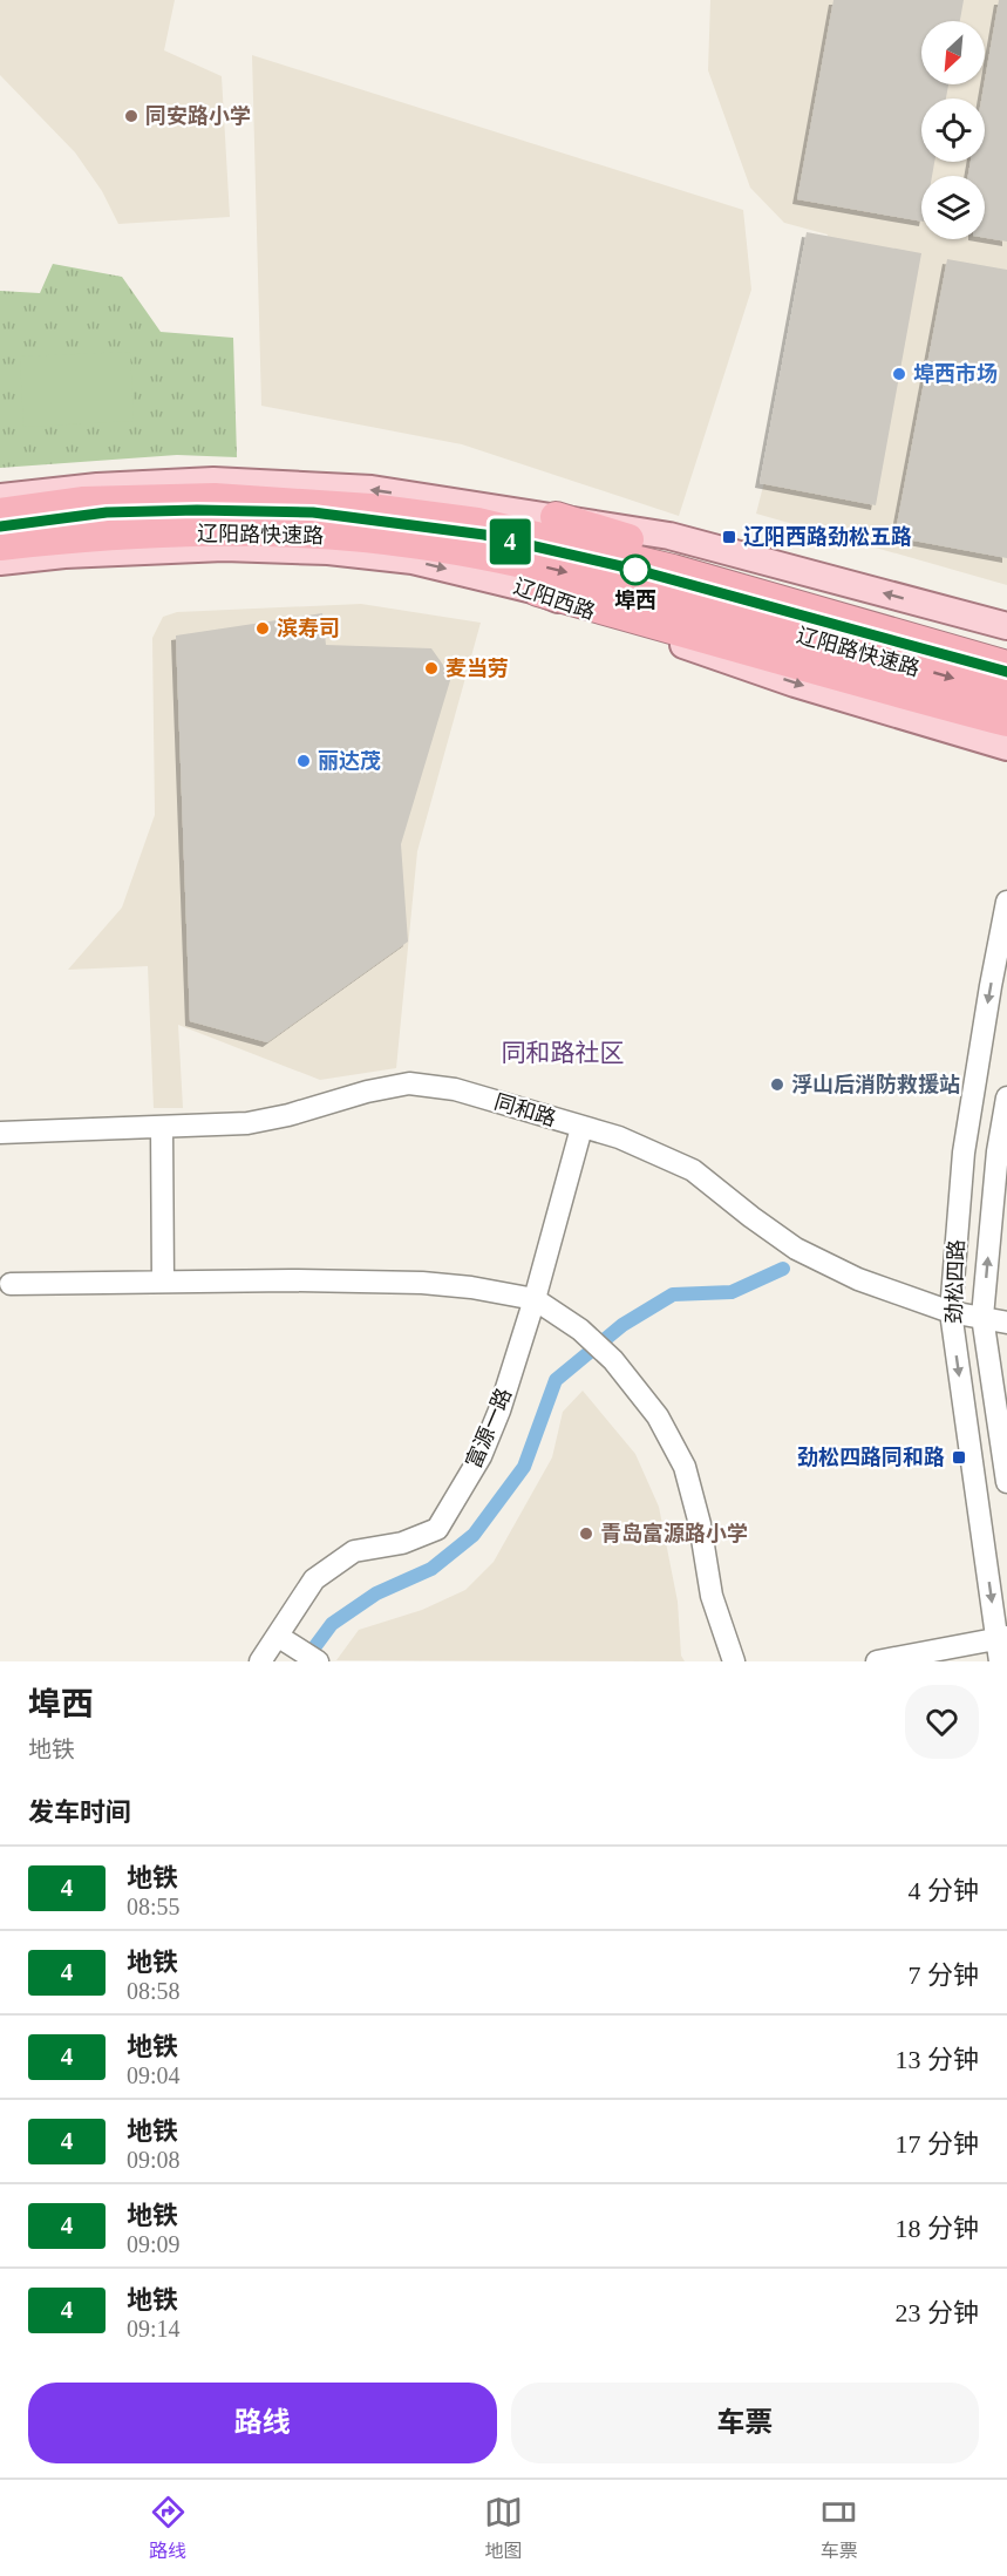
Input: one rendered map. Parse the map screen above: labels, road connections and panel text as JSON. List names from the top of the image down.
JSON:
{
  "streets": {
    "highway": ["辽阳路快速路"],
    "main road": ["辽阳西路"],
    "street": ["同和路", "劲松四路", "富源一路"]
  },
  "crossings": [
    ["同和路", "劲松四路"],
    ["同和路", "富源一路"]
  ],
  "districts": ["同和路社区"],
  "places": {
    "other": [
      "同安路小学",
      "埠西市场",
      "埠西",
      "滨寿司",
      "麦当劳",
      "丽达茂",
      "浮山后消防救援站",
      "青岛富源路小学"
    ],
    "transit": ["辽阳西路劲松五路", "劲松四路同和路"]
  },
  "lines": ["metro line 4"],
  "north": "bottom left",
  "page": {
    "on_map": "4",
    "heading": [
      ["埠西", "地铁"],
      "发车时间"
    ],
    "list": [
      {
        "mark": "4",
        "name": "地铁",
        "note": "08:55",
        "value": "4 分钟"
      },
      {
        "mark": "4",
        "name": "地铁",
        "note": "08:58",
        "value": "7 分钟"
      },
      {
        "mark": "4",
        "name": "地铁",
        "note": "09:04",
        "value": "13 分钟"
      },
      {
        "mark": "4",
        "name": "地铁",
        "note": "09:08",
        "value": "17 分钟"
      },
      {
        "mark": "4",
        "name": "地铁",
        "note": "09:09",
        "value": "18 分钟"
      },
      {
        "mark": "4",
        "name": "地铁",
        "note": "09:14",
        "value": "23 分钟"
      }
    ],
    "buttons": ["路线", "车票"],
    "tabs": ["路线", "地图", "车票"]
  }
}
